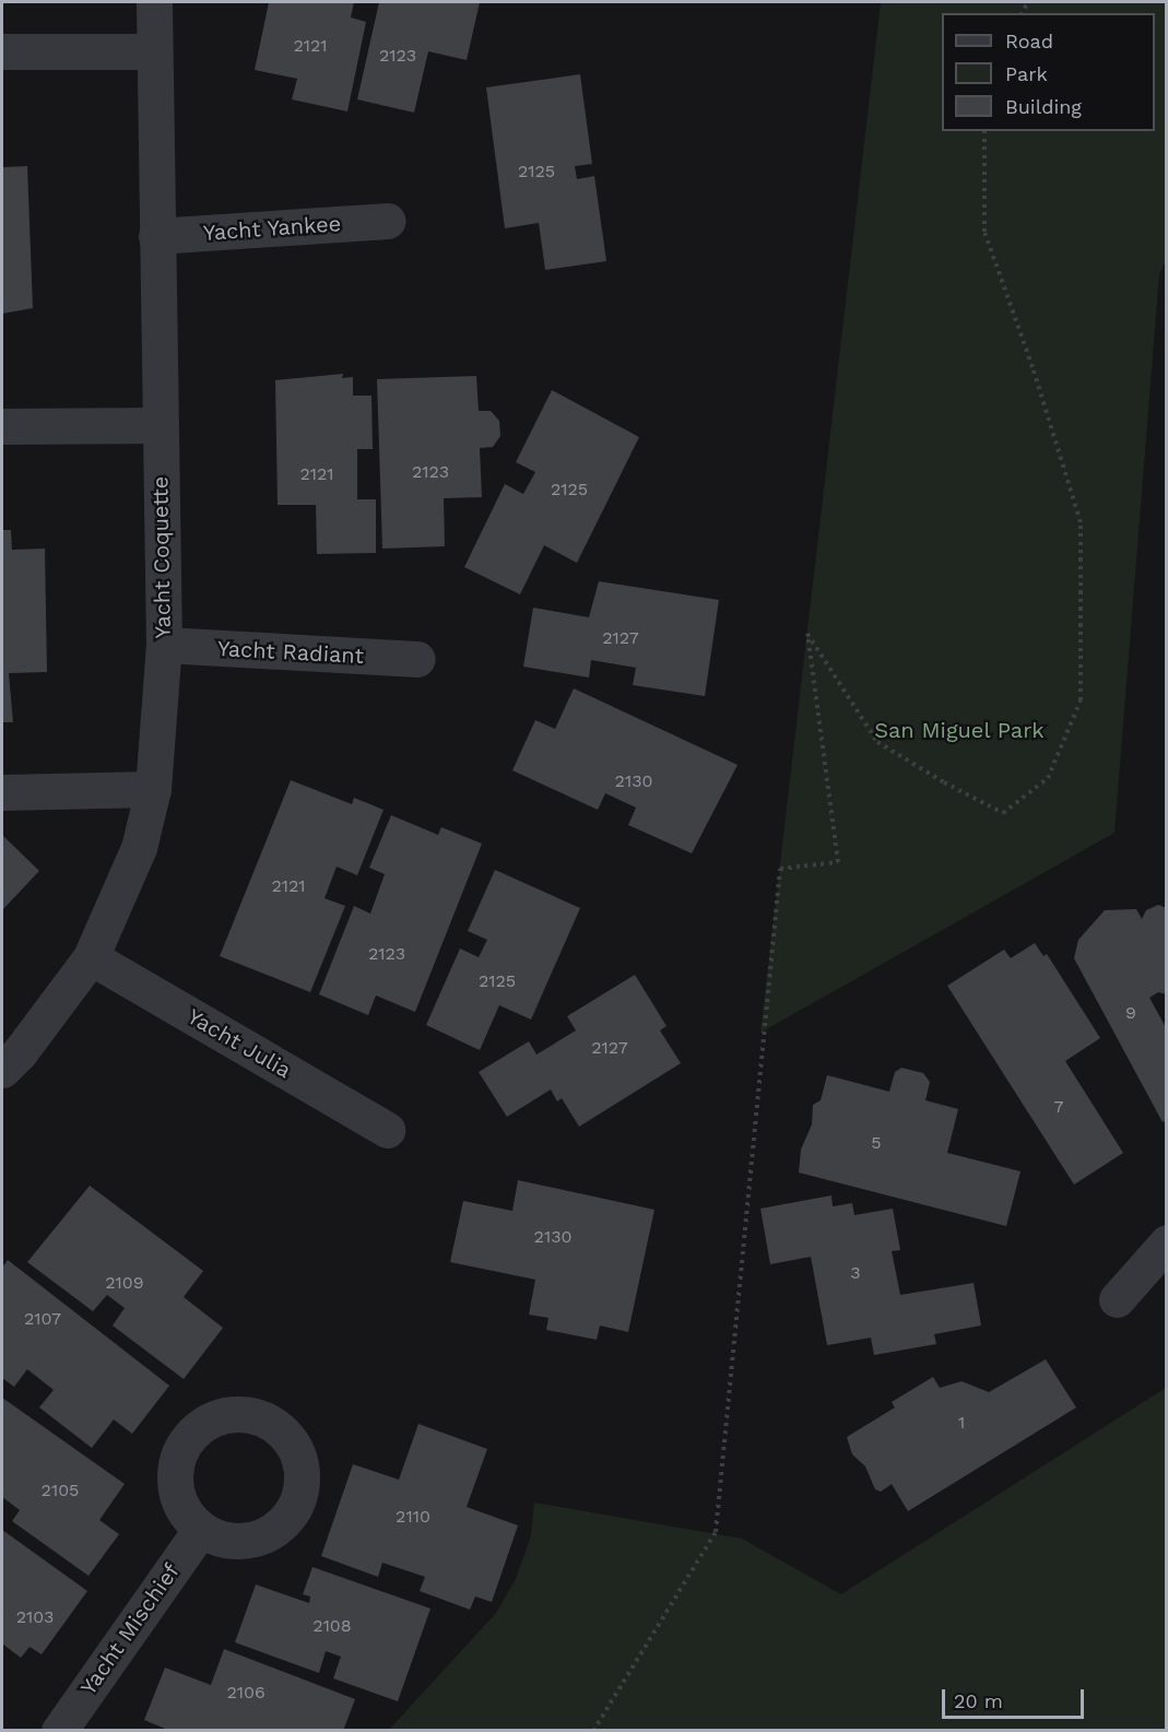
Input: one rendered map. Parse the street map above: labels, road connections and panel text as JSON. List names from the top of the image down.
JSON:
{
  "streets": {
    "street": [
      "Yacht Yankee",
      "Yacht Coquette",
      "Yacht Radiant",
      "Yacht Julia",
      "Yacht Mischief"
    ]
  },
  "crossings": [
    ["Yacht Yankee", "Yacht Coquette"],
    ["Yacht Coquette", "Yacht Radiant"],
    ["Yacht Coquette", "Yacht Julia"]
  ],
  "parks": ["San Miguel Park"],
  "house_numbers": [
    "2121",
    "2123",
    "2125",
    "2123",
    "2121",
    "2125",
    "2127",
    "2130",
    "2121",
    "2123",
    "2125",
    "9",
    "2127",
    "7",
    "5",
    "2130",
    "3",
    "2109",
    "2107",
    "1",
    "2105",
    "2110",
    "2103",
    "2108",
    "2106"
  ],
  "legend": ["Road", "Park", "Building"],
  "scale_bar": "20 m"
}
